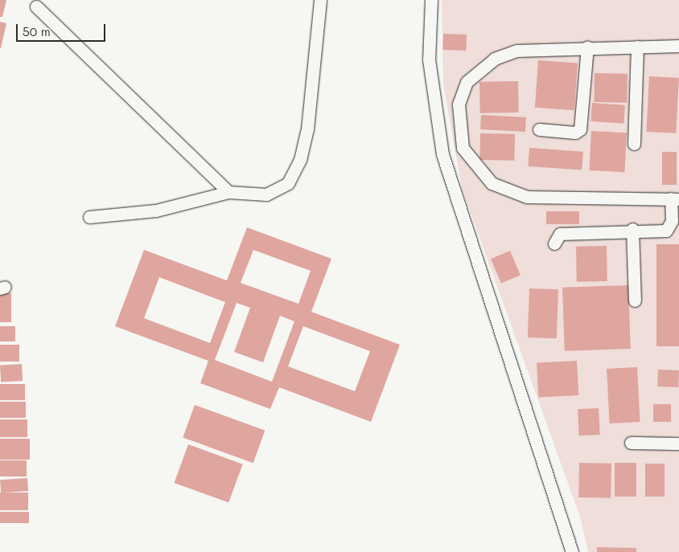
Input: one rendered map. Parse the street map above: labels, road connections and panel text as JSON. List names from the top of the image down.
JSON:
{
  "scale_bar": "50 m"
}
